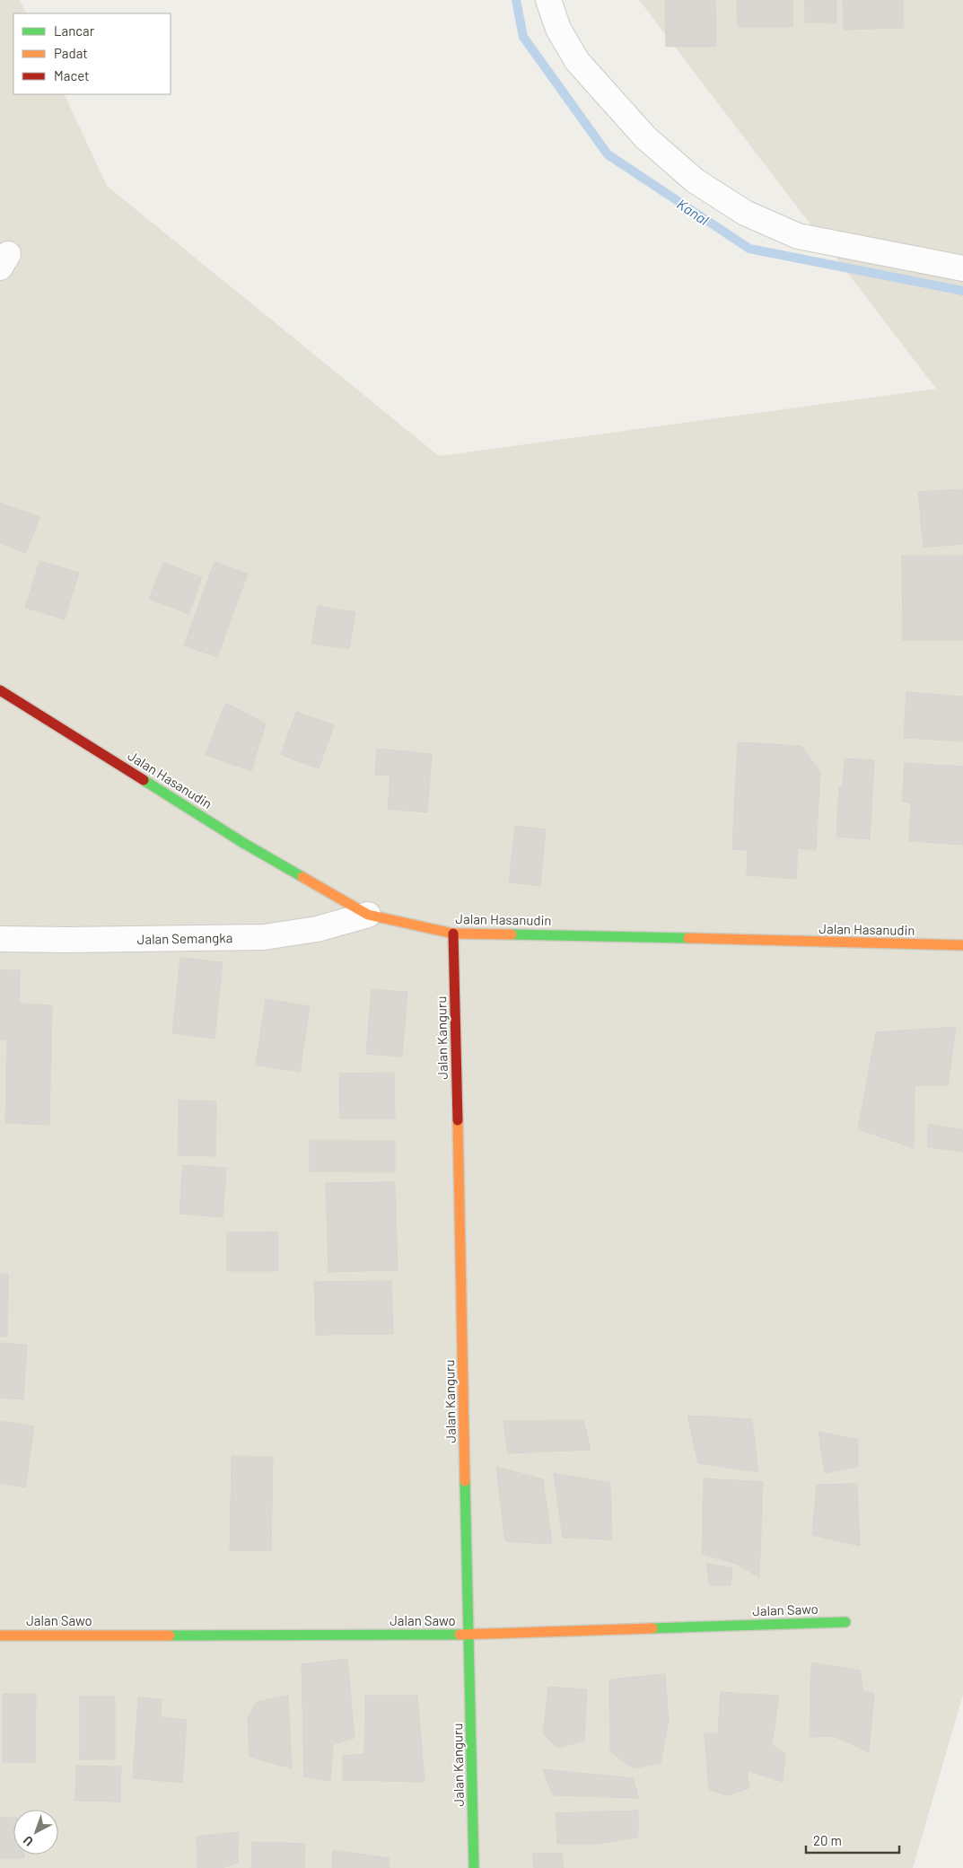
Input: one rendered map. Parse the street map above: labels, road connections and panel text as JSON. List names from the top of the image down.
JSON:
{
  "streets": {
    "street": [
      "Jalan Hasanudin",
      "Jalan Semangka",
      "Jalan Kanguru",
      "Jalan Sawo"
    ]
  },
  "crossings": [
    ["Jalan Hasanudin", "Jalan Semangka"],
    ["Jalan Hasanudin", "Jalan Kanguru"],
    ["Jalan Kanguru", "Jalan Sawo"]
  ],
  "water": ["Kanal"],
  "legend": ["Lancar", "Padat", "Macet"],
  "scale_bar": "20 m",
  "north": "bottom left"
}
